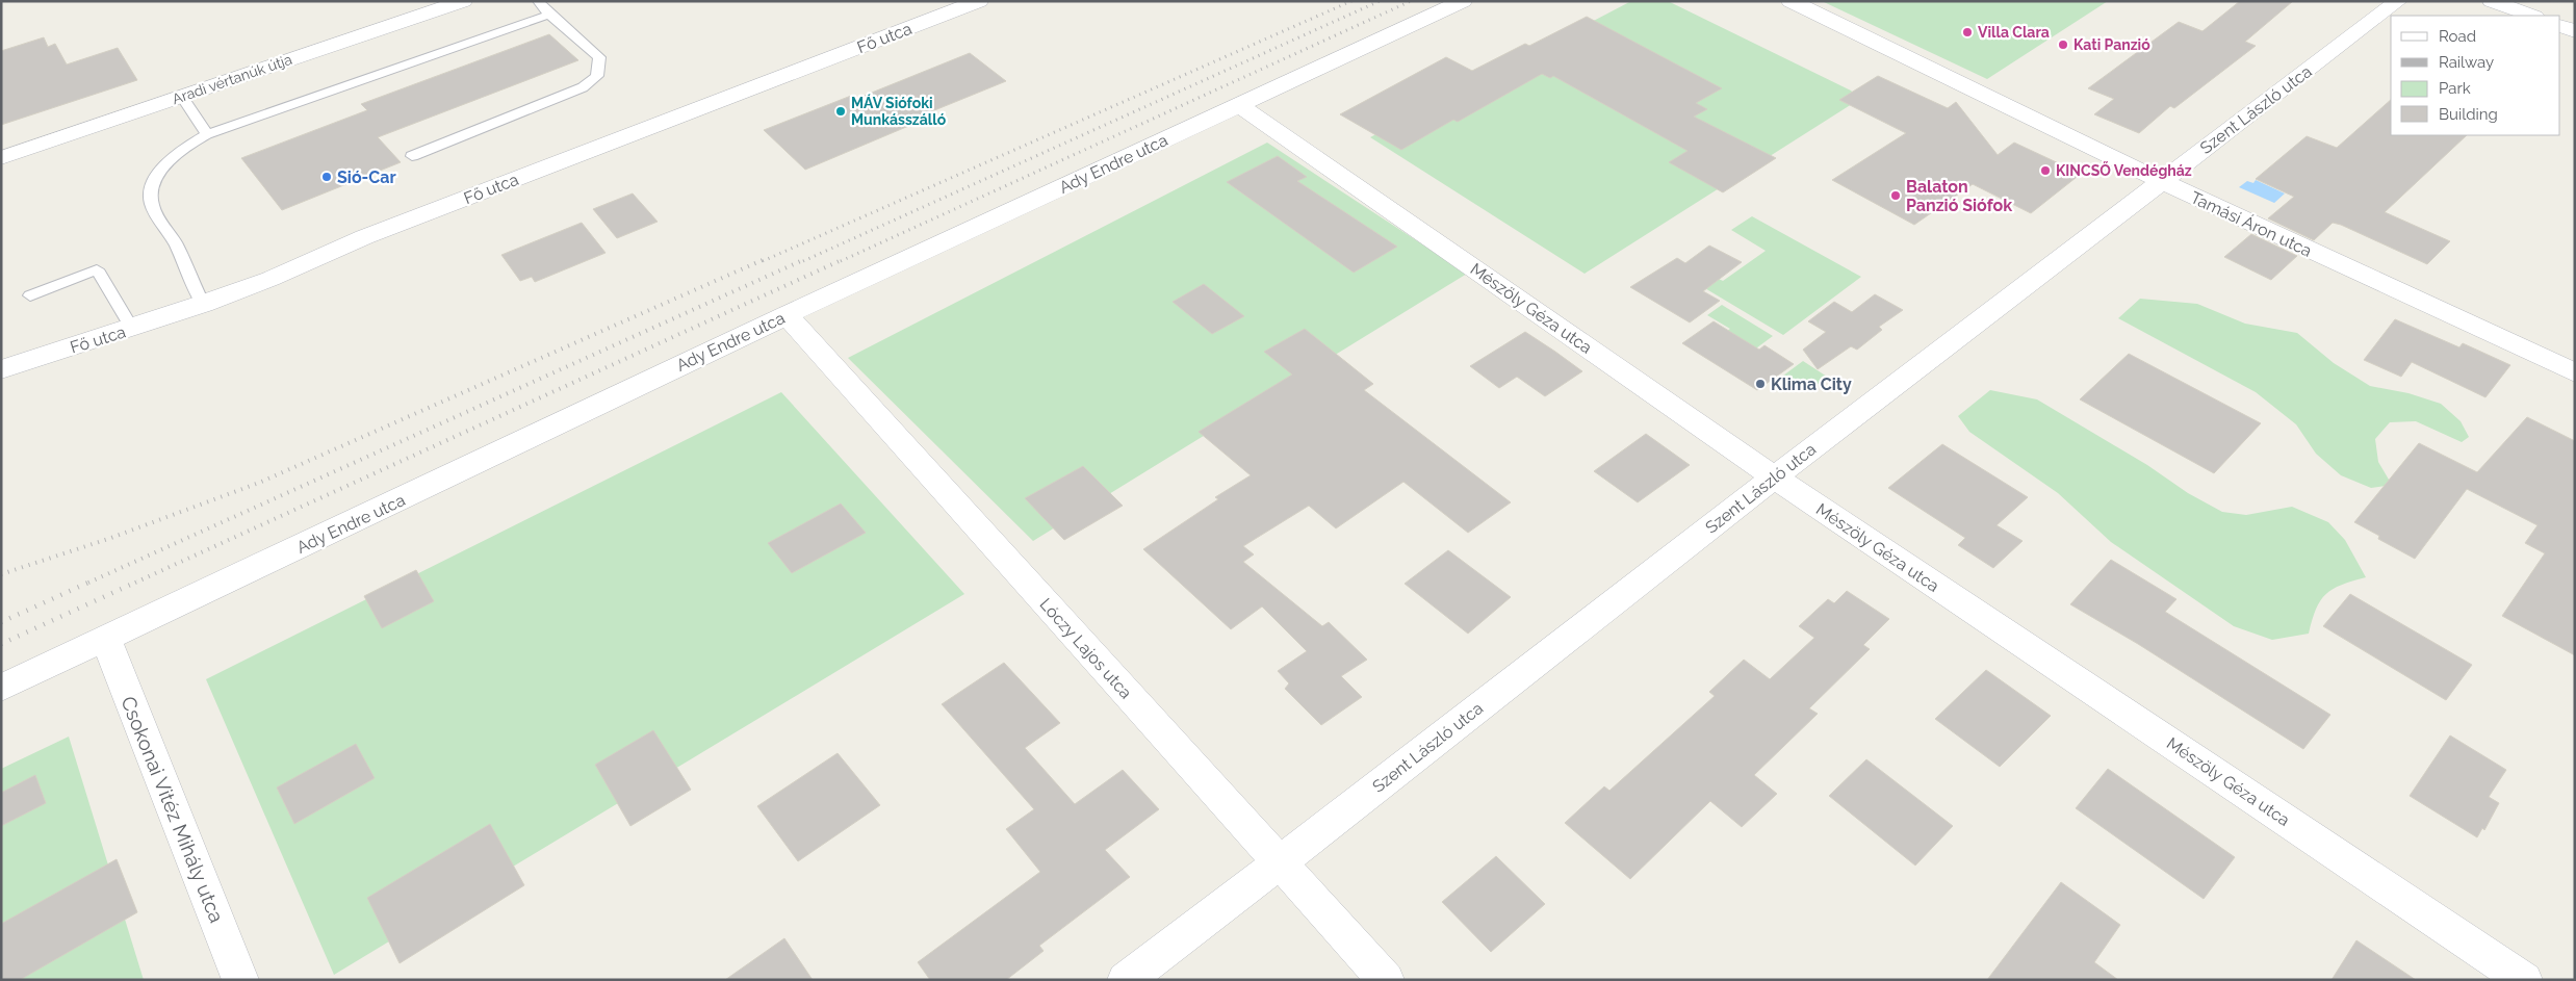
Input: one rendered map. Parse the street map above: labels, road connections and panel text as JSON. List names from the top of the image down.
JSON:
{
  "streets": {
    "street": [
      "Fő utca",
      "Aradi vértanúk útja",
      "Szent László utca",
      "Ady Endre utca",
      "Tamási Áron utca",
      "Mészöly Géza utca",
      "Lóczy Lajos utca",
      "Csokonai Vitéz Mihály utca"
    ]
  },
  "crossings": [
    ["Szent László utca", "Tamási Áron utca"],
    ["Szent László utca", "Mészöly Géza utca"],
    ["Szent László utca", "Lóczy Lajos utca"],
    ["Ady Endre utca", "Mészöly Géza utca"],
    ["Ady Endre utca", "Lóczy Lajos utca"],
    ["Ady Endre utca", "Csokonai Vitéz Mihály utca"]
  ],
  "places": [
    "Villa Clara",
    "Kati Panzió",
    "MÁV Siófoki Munkásszálló",
    "KINCSŐ Vendégház",
    "Sió-Car",
    "Balaton Panzió Siófok",
    "Klima City"
  ],
  "legend": [
    "Road",
    "Railway",
    "Park",
    "Building"
  ]
}
